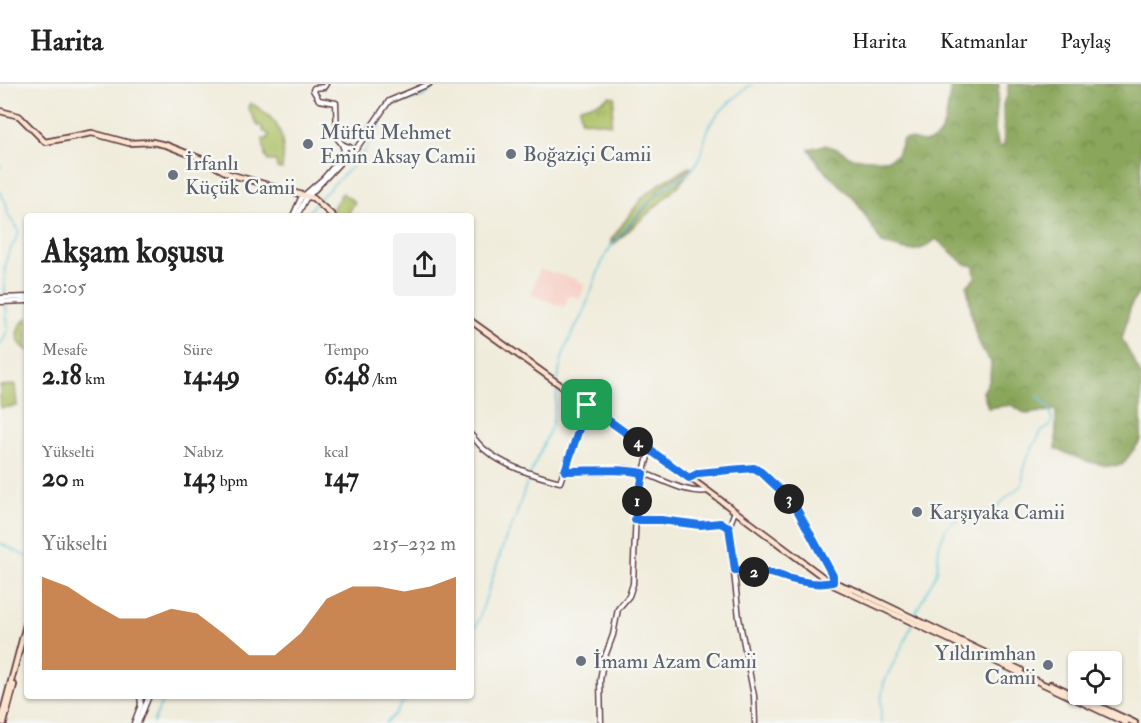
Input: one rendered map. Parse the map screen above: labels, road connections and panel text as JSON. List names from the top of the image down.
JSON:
{
  "places": [
    "Müftü Mehmet Emin Aksay Camii",
    "Boğaziçi Camii",
    "İrfanlı Küçük Camii",
    "Karşıyaka Camii",
    "İmamı Azam Camii",
    "Yıldırımhan Camii"
  ],
  "page": {
    "header": "Harita",
    "nav": ["Harita", "Katmanlar", "Paylaş"],
    "heading": ["Akşam koşusu", "20:05"],
    "stats": [
      ["Mesafe", "2.18 km"],
      ["Süre", "14:49"],
      ["Tempo", "6:48 /km"],
      ["Yükselti", "20 m"],
      ["Nabız", "143 bpm"],
      ["kcal", "147"]
    ],
    "pins": [
      "4",
      "3",
      "1",
      "2"
    ],
    "chart": ["Yükselti", "215–232 m"]
  }
}
